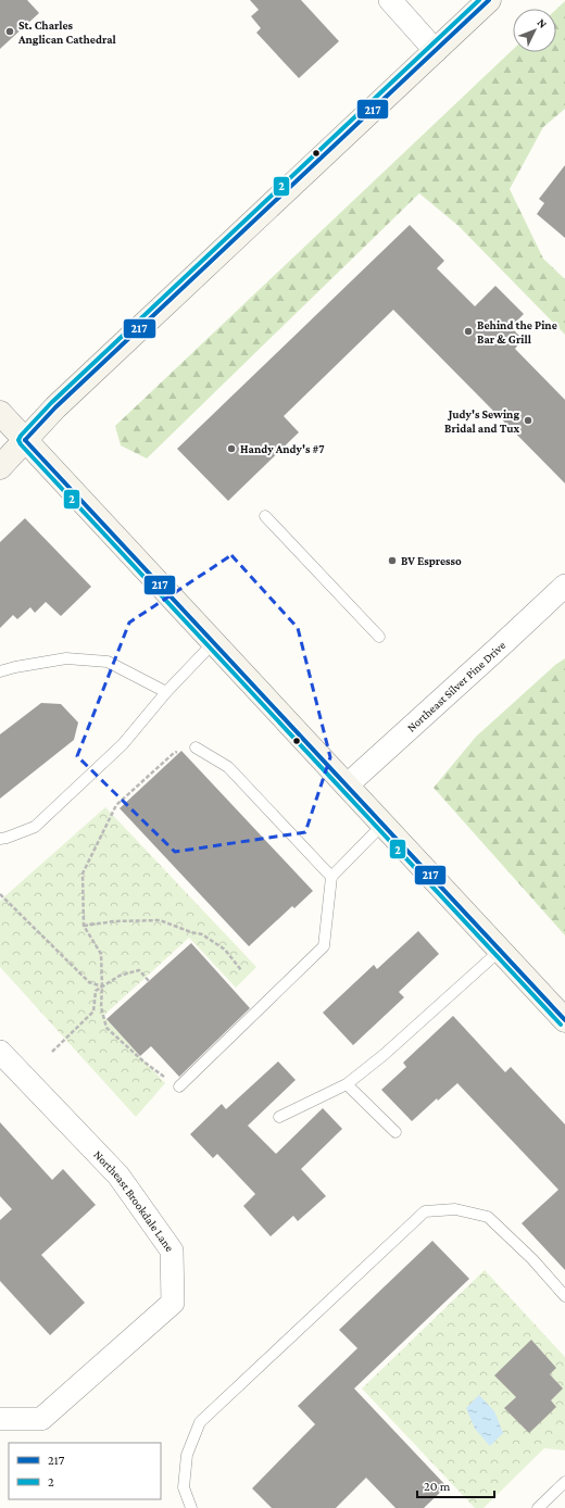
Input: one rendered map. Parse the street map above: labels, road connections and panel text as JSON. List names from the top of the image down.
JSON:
{
  "streets": {
    "street": ["Northeast Silver Pine Drive", "Northeast Brookdale Lane"]
  },
  "places": [
    "St. Charles Anglican Cathedral",
    "Behind the Pine Bar & Grill",
    "Judy's Sewing Bridal and Tux",
    "Handy Andy's #7",
    "BV Espresso"
  ],
  "lines": ["transit line 217", "transit line 2"],
  "legend": ["217", "2"],
  "scale_bar": "20 m",
  "north": "top right"
}
